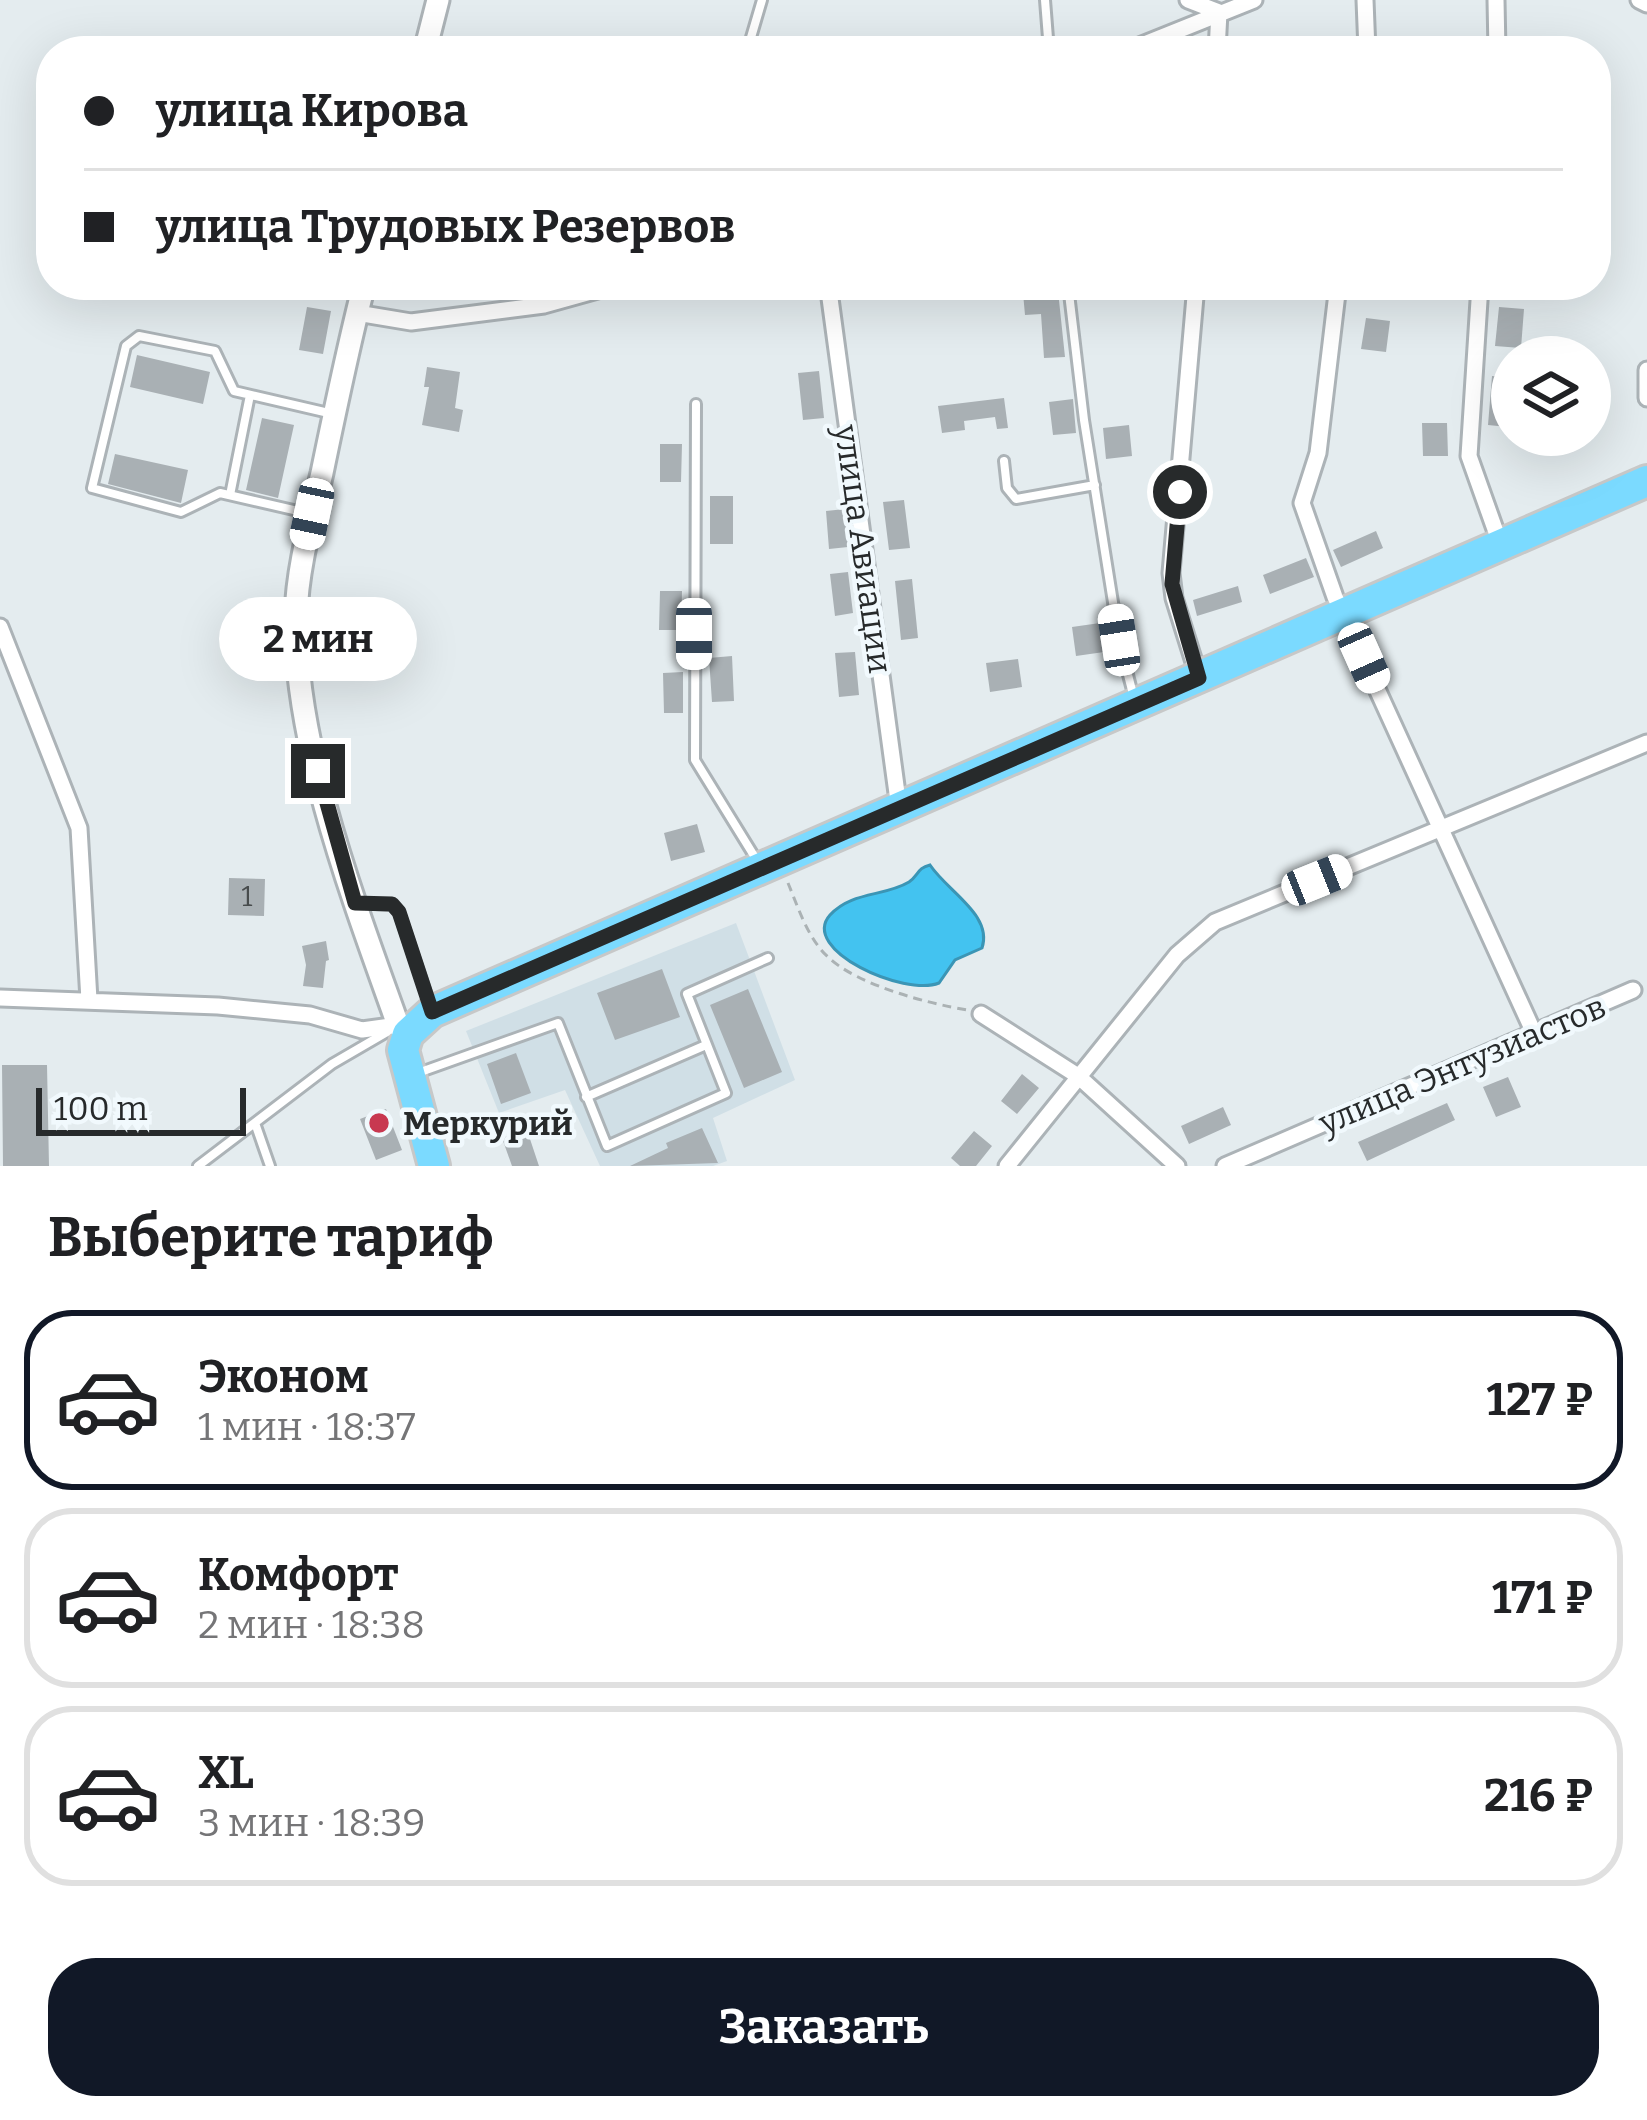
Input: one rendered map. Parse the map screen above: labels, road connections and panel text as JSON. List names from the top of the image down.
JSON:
{
  "streets": {
    "street": ["улица Авиации", "улица Энтузиастов"]
  },
  "places": ["Меркурий"],
  "house_numbers": ["1"],
  "scale_bar": "100 m",
  "page": {
    "banner": ["улица Кирова", "улица Трудовых Резервов"],
    "bubble": "2 мин",
    "scale": "100 m",
    "heading": "Выберите тариф",
    "list": [
      {
        "name": "Эконом",
        "note": "1 мин · 18:37",
        "value": "127 ₽"
      },
      {
        "name": "Комфорт",
        "note": "2 мин · 18:38",
        "value": "171 ₽"
      },
      {
        "name": "XL",
        "note": "3 мин · 18:39",
        "value": "216 ₽"
      }
    ],
    "buttons": "Заказать"
  }
}
